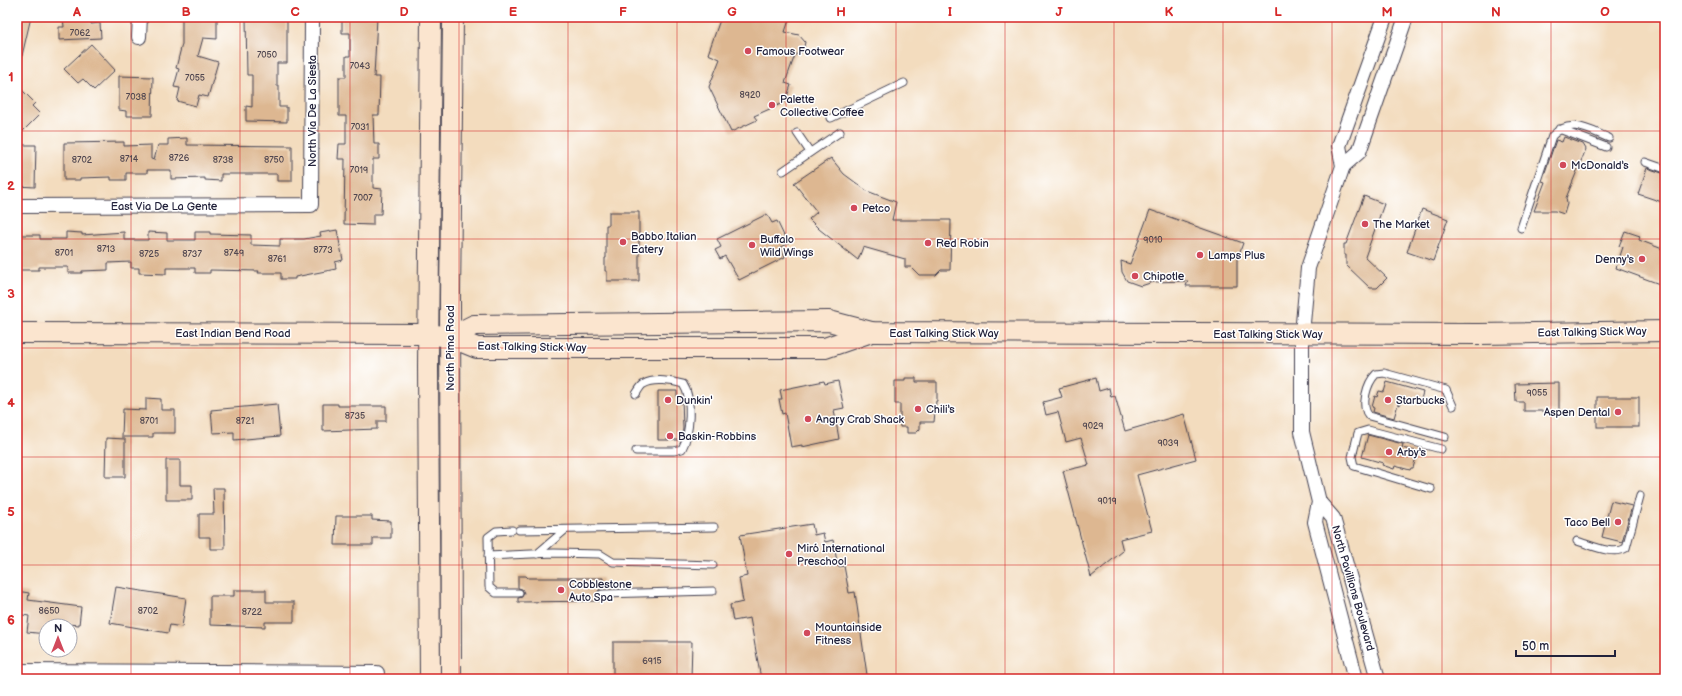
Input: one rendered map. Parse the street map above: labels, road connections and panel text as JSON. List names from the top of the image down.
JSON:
{
  "streets": {
    "main road": ["East Talking Stick Way", "East Indian Bend Road", "North Pima Road"],
    "street": ["North Via De La Siesta", "East Via De La Gente", "North Pavillions Boulevard"]
  },
  "crossings": [
    ["North Via De La Siesta", "East Via De La Gente"],
    ["East Talking Stick Way", "East Indian Bend Road"],
    ["East Talking Stick Way", "North Pima Road"],
    ["East Talking Stick Way", "North Pavillions Boulevard"],
    ["East Indian Bend Road", "North Pima Road"]
  ],
  "places": [
    "Famous Footwear",
    "Palette Collective Coffee",
    "McDonald's",
    "Petco",
    "The Market",
    "Babbo Italian Eatery",
    "Red Robin",
    "Buffalo Wild Wings",
    "Lamps Plus",
    "Denny's",
    "Chipotle",
    "Dunkin'",
    "Starbucks",
    "Chili's",
    "Aspen Dental",
    "Angry Crab Shack",
    "Baskin-Robbins",
    "Arby's",
    "Taco Bell",
    "Miró International Preschool",
    "Cobblestone Auto Spa",
    "Mountainside Fitness"
  ],
  "house_numbers": [
    "7062",
    "7050",
    "7043",
    "7055",
    "8920",
    "7038",
    "7031",
    "8726",
    "8714",
    "8702",
    "8738",
    "8750",
    "7019",
    "7007",
    "9010",
    "8713",
    "8773",
    "8701",
    "8749",
    "8725",
    "8737",
    "8761",
    "9055",
    "8735",
    "8701",
    "8721",
    "9029",
    "9039",
    "9019",
    "8650",
    "8702",
    "8722",
    "6915"
  ],
  "scale_bar": "50 m",
  "north": "top",
  "grid": {
    "columns": [
      "A",
      "B",
      "C",
      "D",
      "E",
      "F",
      "G",
      "H",
      "I",
      "J",
      "K",
      "L",
      "M",
      "N",
      "O"
    ],
    "rows": [
      "1",
      "2",
      "3",
      "4",
      "5",
      "6"
    ]
  }
}
